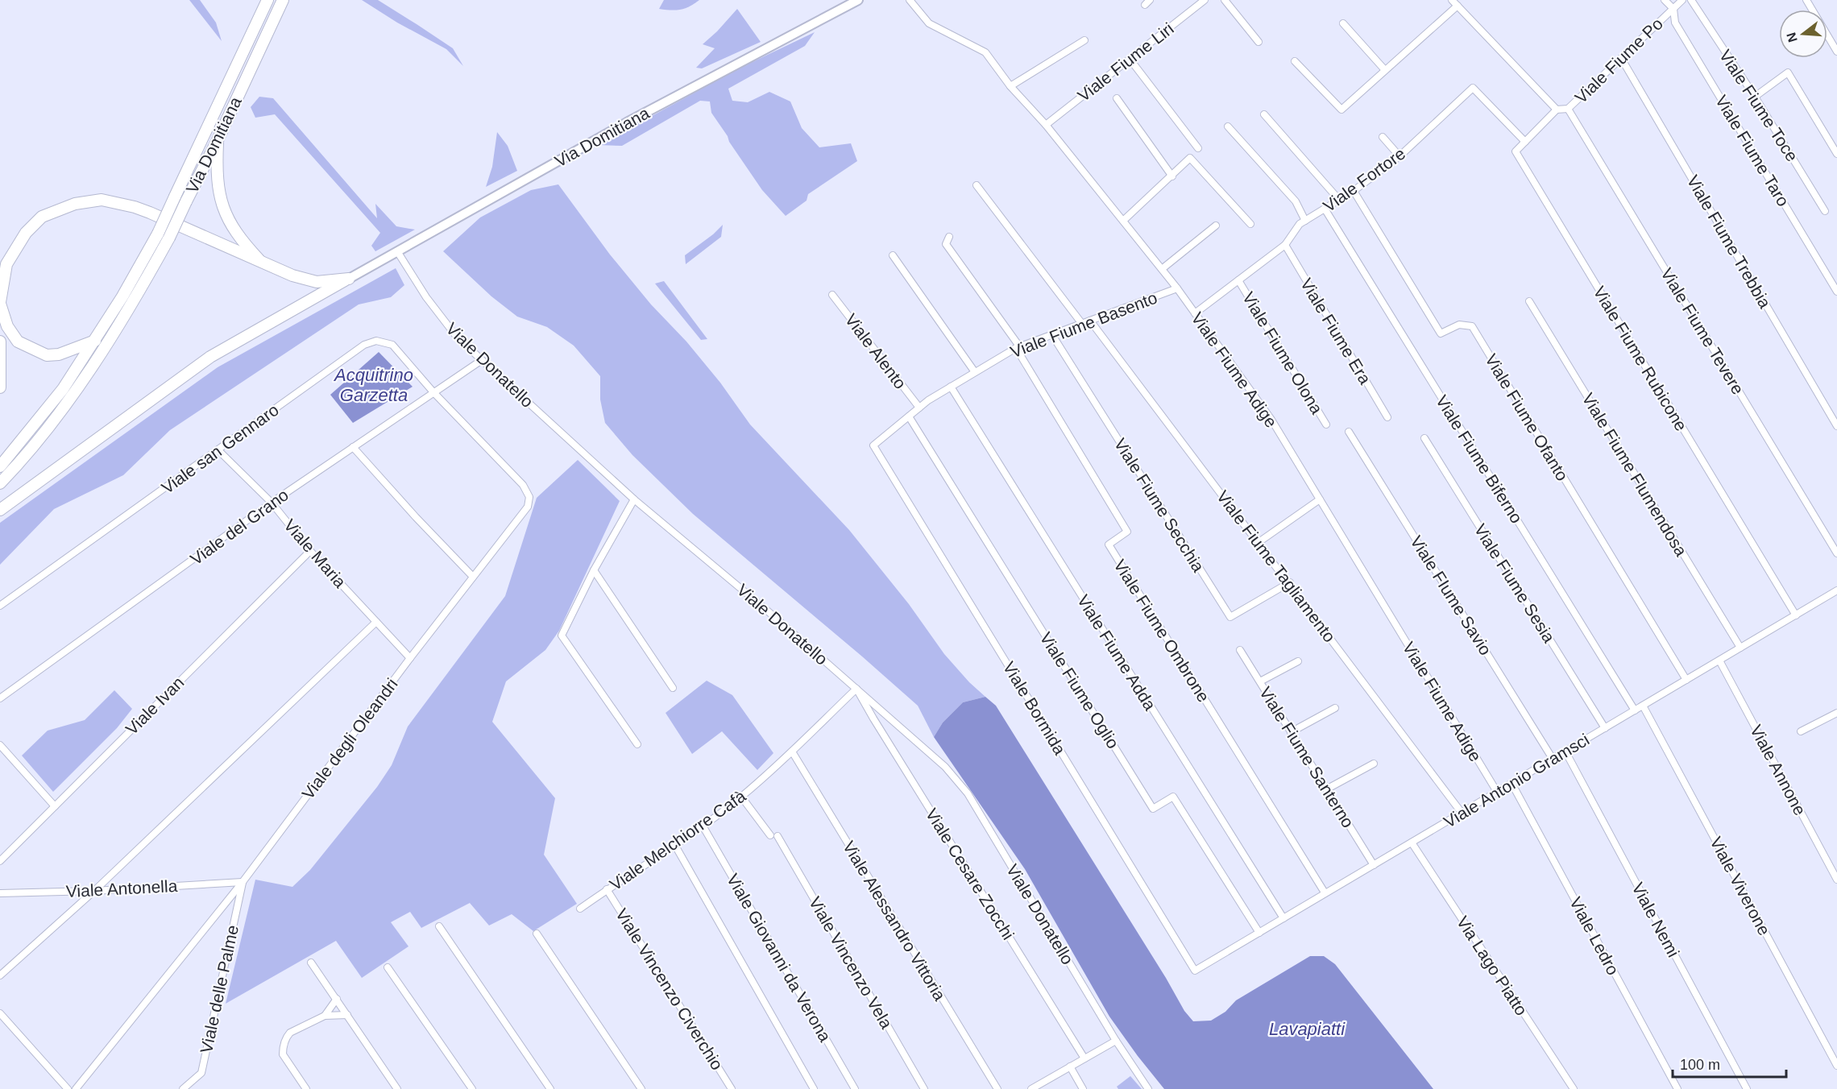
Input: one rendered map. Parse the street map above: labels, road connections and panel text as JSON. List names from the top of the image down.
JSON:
{
  "streets": {
    "highway": ["Via Domitiana"],
    "street": [
      "Viale Fiume Po",
      "Viale Fiume Liri",
      "Viale Fiume Toce",
      "Viale Fiume Taro",
      "Viale Fortore",
      "Viale Fiume Trebbia",
      "Viale Fiume Basento",
      "Viale Fiume Era",
      "Viale Fiume Tevere",
      "Viale Alento",
      "Viale Fiume Olona",
      "Viale Fiume Rubicone",
      "Viale Donatello",
      "Viale Fiume Adige",
      "Viale Fiume Ofanto",
      "Viale san Gennaro",
      "Viale Fiume Biferno",
      "Viale Fiume Flumendosa",
      "Viale Fiume Secchia",
      "Viale del Grano",
      "Viale Maria",
      "Viale Fiume Tagliamento",
      "Viale Fiume Sesia",
      "Viale FIume Savio",
      "Viale Fiume Ombrone",
      "Viale Fiume Adda",
      "Viale Fiume Oglio",
      "Viale Ivan",
      "Viale Bormida",
      "Viale degli Oleandri",
      "Viale Fiume Santerno",
      "Viale Annone",
      "Viale Antonio Gramsci",
      "Viale Melchiorre Cafà",
      "Viale Cesare Zocchi",
      "Viale Viverone",
      "Viale Antonella",
      "Viale Nemi",
      "Viale Alessandro Vittoria",
      "Viale Ledro",
      "Viale Giovanni da Verona",
      "Viale Vincenzo Vela",
      "Via Lago Piatto",
      "Viale delle Palme",
      "Viale Vincenzo Civerchio"
    ]
  },
  "crossings": [
    ["Viale Fiume Po", "Viale Fiume Taro"],
    ["Viale Fiume Po", "Viale Fiume Trebbia"],
    ["Viale Fiume Po", "Viale Fiume Tevere"],
    ["Viale Fiume Liri", "Viale Fiume Adige"],
    ["Via Domitiana", "Viale Donatello"],
    ["Viale Fortore", "Viale Fiume Era"],
    ["Viale Fortore", "Viale Fiume Olona"],
    ["Viale Fortore", "Viale Fiume Rubicone"],
    ["Viale Fortore", "Viale Fiume Adige"],
    ["Viale Fortore", "Viale Fiume Ofanto"],
    ["Viale Fortore", "Viale Fiume Biferno"],
    ["Viale Fiume Basento", "Viale Alento"],
    ["Viale Fiume Basento", "Viale Fiume Adige"],
    ["Viale Fiume Basento", "Viale Fiume Secchia"],
    ["Viale Fiume Basento", "Viale Fiume Tagliamento"],
    ["Viale Fiume Basento", "Viale Fiume Ombrone"],
    ["Viale Fiume Basento", "Viale Fiume Adda"],
    ["Viale Fiume Basento", "Viale Fiume Oglio"],
    ["Viale Fiume Basento", "Viale Bormida"],
    ["Viale Fiume Rubicone", "Viale Antonio Gramsci"],
    ["Viale Donatello", "Viale del Grano"],
    ["Viale Donatello", "Viale Melchiorre Cafà"],
    ["Viale Donatello", "Viale Cesare Zocchi"],
    ["Viale Fiume Adige", "Viale Antonio Gramsci"],
    ["Viale Fiume Ofanto", "Viale Antonio Gramsci"],
    ["Viale san Gennaro", "Viale del Grano"],
    ["Viale san Gennaro", "Viale Maria"],
    ["Viale san Gennaro", "Viale degli Oleandri"],
    ["Viale Fiume Biferno", "Viale Antonio Gramsci"],
    ["Viale Fiume Flumendosa", "Viale Antonio Gramsci"],
    ["Viale Fiume Secchia", "Viale Fiume Tagliamento"],
    ["Viale del Grano", "Viale Maria"],
    ["Viale del Grano", "Viale degli Oleandri"],
    ["Viale Maria", "Viale Ivan"],
    ["Viale Maria", "Viale degli Oleandri"],
    ["Viale Fiume Tagliamento", "Viale Antonio Gramsci"],
    ["Viale Fiume Sesia", "Viale Antonio Gramsci"],
    ["Viale FIume Savio", "Viale Antonio Gramsci"],
    ["Viale Fiume Ombrone", "Viale Antonio Gramsci"],
    ["Viale Fiume Adda", "Viale Antonio Gramsci"],
    ["Viale Fiume Oglio", "Viale Antonio Gramsci"],
    ["Viale Bormida", "Viale Antonio Gramsci"],
    ["Viale degli Oleandri", "Viale Antonella"],
    ["Viale degli Oleandri", "Viale delle Palme"],
    ["Viale Fiume Santerno", "Viale Antonio Gramsci"],
    ["Viale Annone", "Viale Antonio Gramsci"],
    ["Viale Antonio Gramsci", "Viale Viverone"],
    ["Viale Antonio Gramsci", "Viale Nemi"],
    ["Viale Antonio Gramsci", "Viale Ledro"],
    ["Viale Antonio Gramsci", "Via Lago Piatto"],
    ["Viale Melchiorre Cafà", "Viale Cesare Zocchi"],
    ["Viale Melchiorre Cafà", "Viale Alessandro Vittoria"],
    ["Viale Melchiorre Cafà", "Viale Giovanni da Verona"],
    ["Viale Melchiorre Cafà", "Viale Vincenzo Vela"],
    ["Viale Melchiorre Cafà", "Viale Vincenzo Civerchio"],
    ["Viale Antonella", "Viale delle Palme"]
  ],
  "water": ["Acquitrino Garzetta", "Lavapiatti"],
  "scale_bar": "100 m",
  "north": "left"
}
